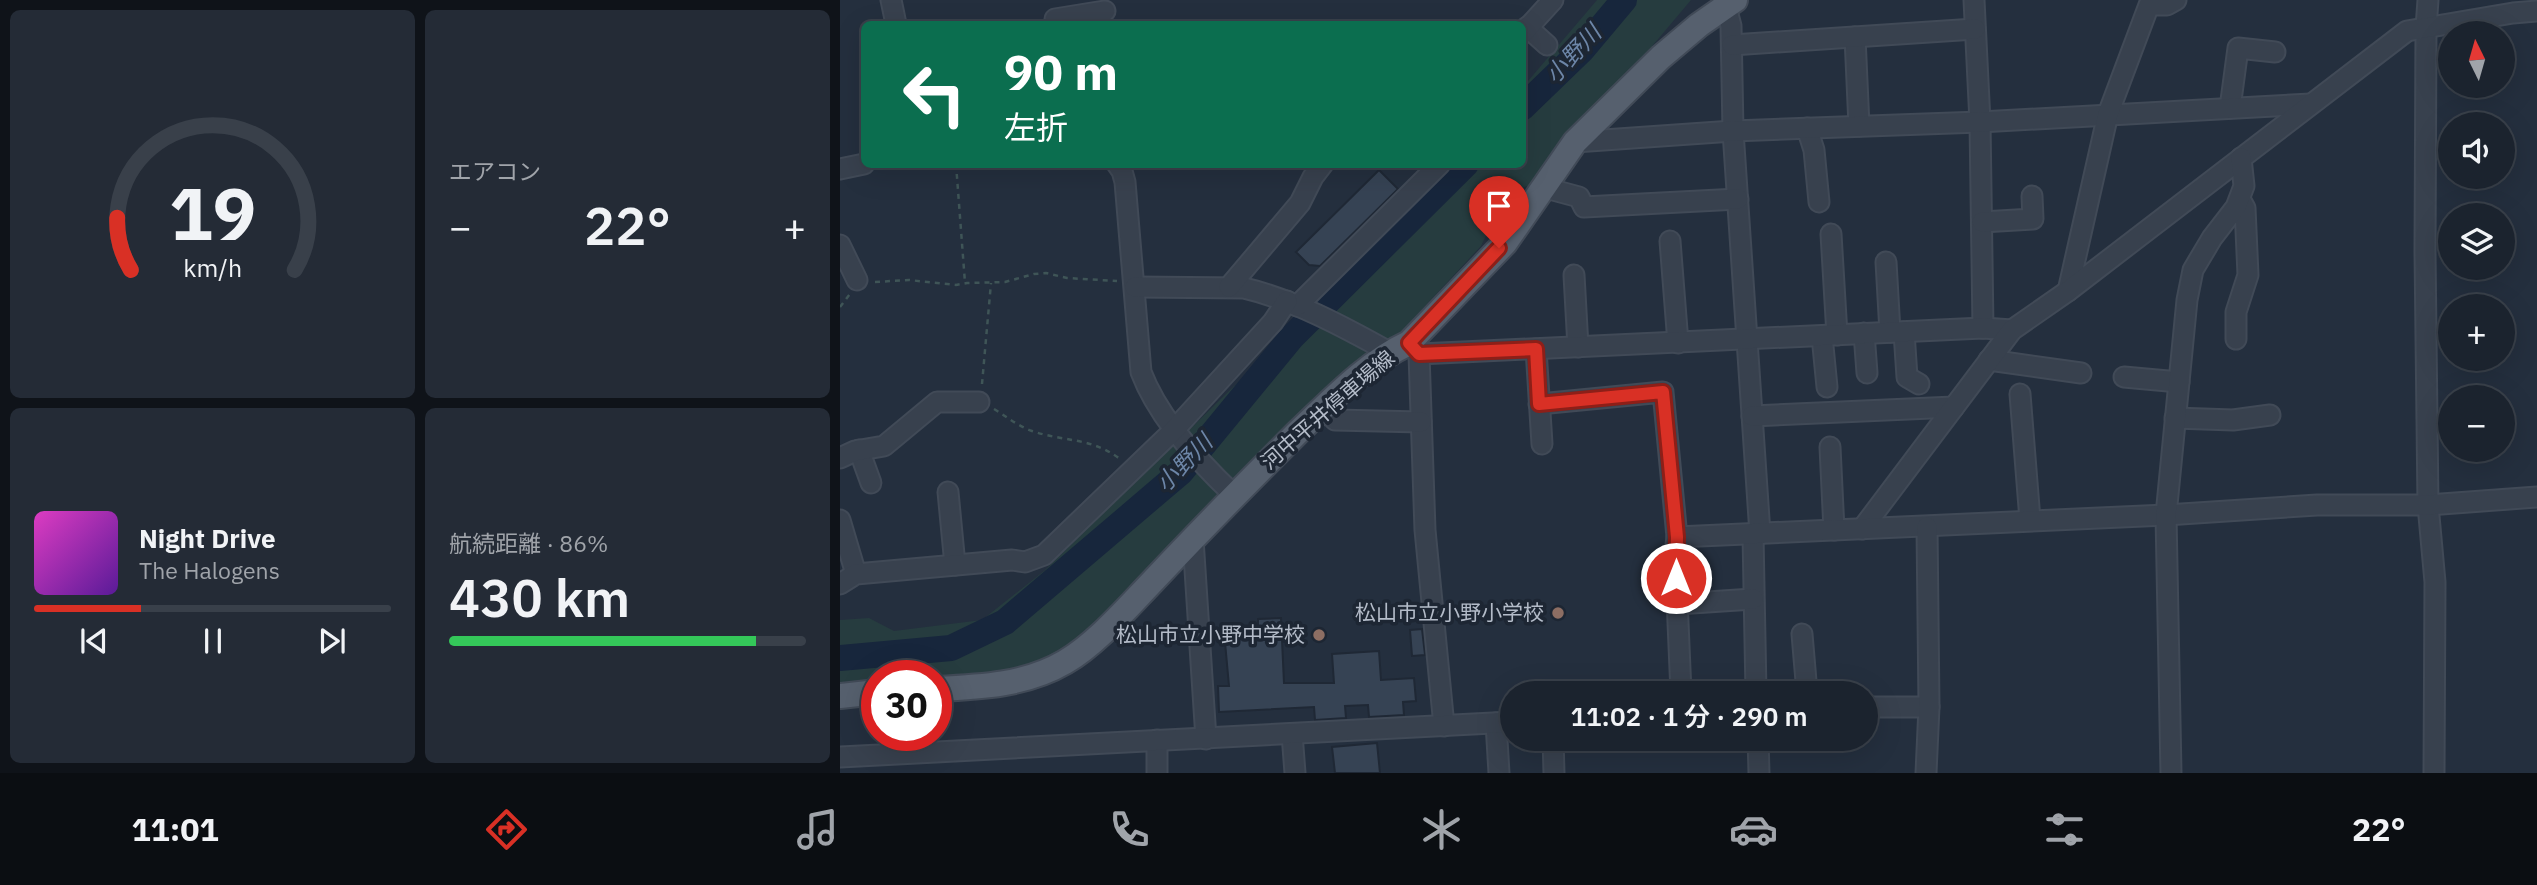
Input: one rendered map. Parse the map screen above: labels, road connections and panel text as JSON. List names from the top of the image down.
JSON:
{
  "streets": {
    "main road": ["河中平井停車場線"]
  },
  "water": ["小野川"],
  "places": ["松山市立小野小学校", "松山市立小野中学校"],
  "north": "top",
  "page": {
    "tile": [
      "エアコン",
      ["航続距離 · 86%", "430 km"]
    ],
    "map_buttons": ["+", "−"],
    "turn": ["90 m", "左折"],
    "heat": ["−", "22°", "+"],
    "song": ["Night Drive", "The Halogens"],
    "limit": "30",
    "trip": "11:02 · 1 分 · 290 m",
    "tabs": ["11:01", "22°"],
    "gauge": ["19", "km/h"]
  }
}
